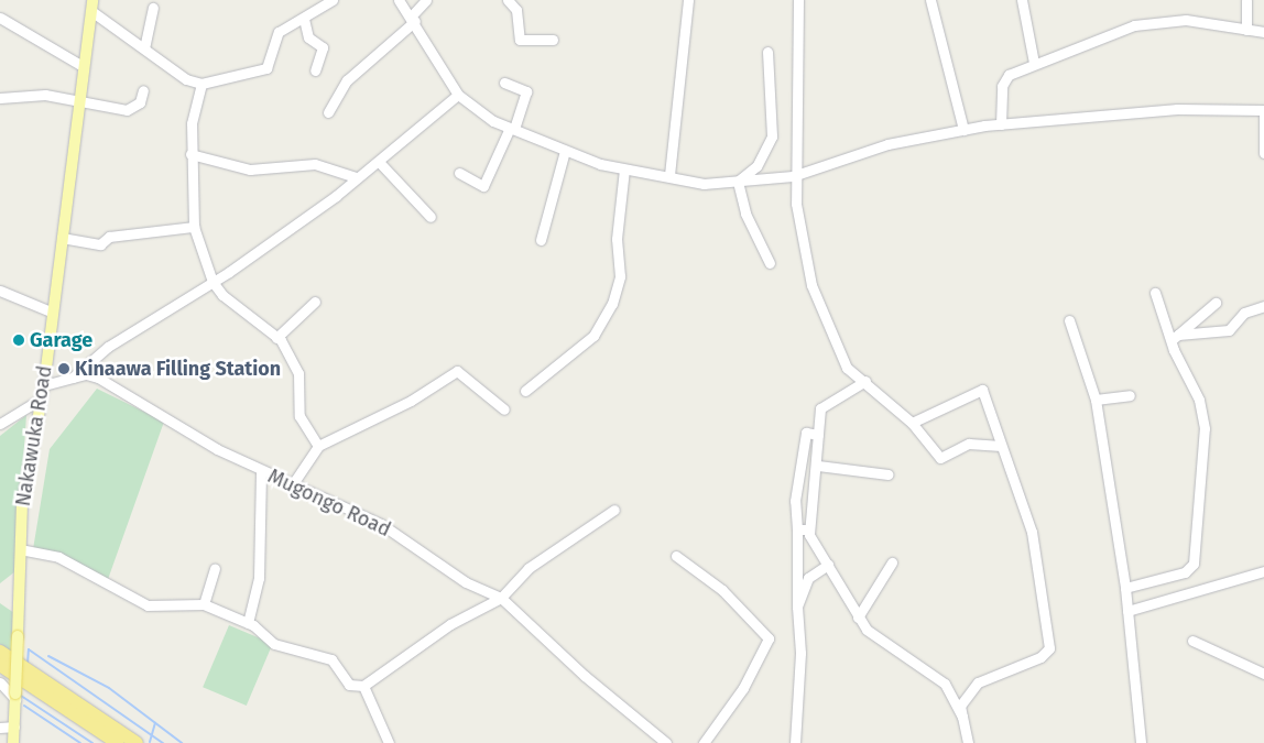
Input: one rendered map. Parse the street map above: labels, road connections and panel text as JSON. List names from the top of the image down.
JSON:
{
  "streets": {
    "main road": ["Nakawuka Road"],
    "street": ["Mugongo Road"]
  },
  "crossings": [
    ["Nakawuka Road", "Mugongo Road"]
  ],
  "places": ["Garage", "Kinaawa Filling Station"]
}
